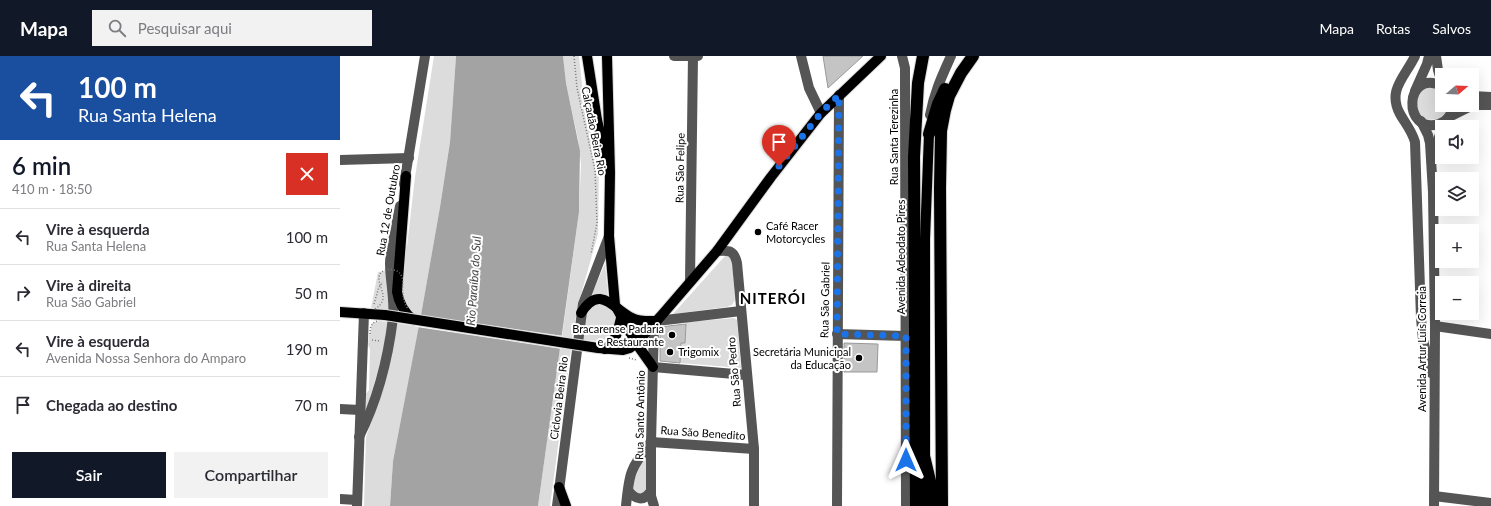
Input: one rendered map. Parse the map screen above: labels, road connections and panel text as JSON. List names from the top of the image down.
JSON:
{
  "streets": {
    "highway": ["Avenida Adeodato Pires"],
    "street": [
      "Rua Santa Terezinha",
      "Rua São Felipe",
      "Rua 12 de Outubro",
      "Rua São Gabriel",
      "Avenida Artur Luís Correia",
      "Rua São Pedro",
      "Rua Santo Antônio",
      "Rua São Benedito"
    ],
    "path": ["Calçadão Beira Rio"]
  },
  "crossings": [
    ["Rua São Pedro", "Rua São Benedito"],
    ["Rua Santo Antônio", "Rua São Benedito"]
  ],
  "districts": ["NITERÓI"],
  "water": ["Rio Paraíba do Sul"],
  "places": [
    "Café Racer Motorcycles",
    "Bracarense Padaria e Restaurante",
    "Trigomix",
    "Secretária Municipal da Educação"
  ],
  "north": "right",
  "page": {
    "header": "Mapa",
    "search": "Pesquisar aqui",
    "nav": ["Mapa", "Rotas", "Salvos"],
    "turn": ["100 m", "Rua Santa Helena"],
    "map_buttons": ["+", "−"],
    "heading": ["6 min", "410 m · 18:50"],
    "list": [
      {
        "name": "Vire à esquerda",
        "note": "Rua Santa Helena",
        "value": "100 m"
      },
      {
        "name": "Vire à direita",
        "note": "Rua São Gabriel",
        "value": "50 m"
      },
      {
        "name": "Vire à esquerda",
        "note": "Avenida Nossa Senhora do Amparo",
        "value": "190 m"
      },
      {
        "name": "Chegada ao destino",
        "value": "70 m"
      }
    ],
    "buttons": ["Sair", "Compartilhar"]
  }
}
